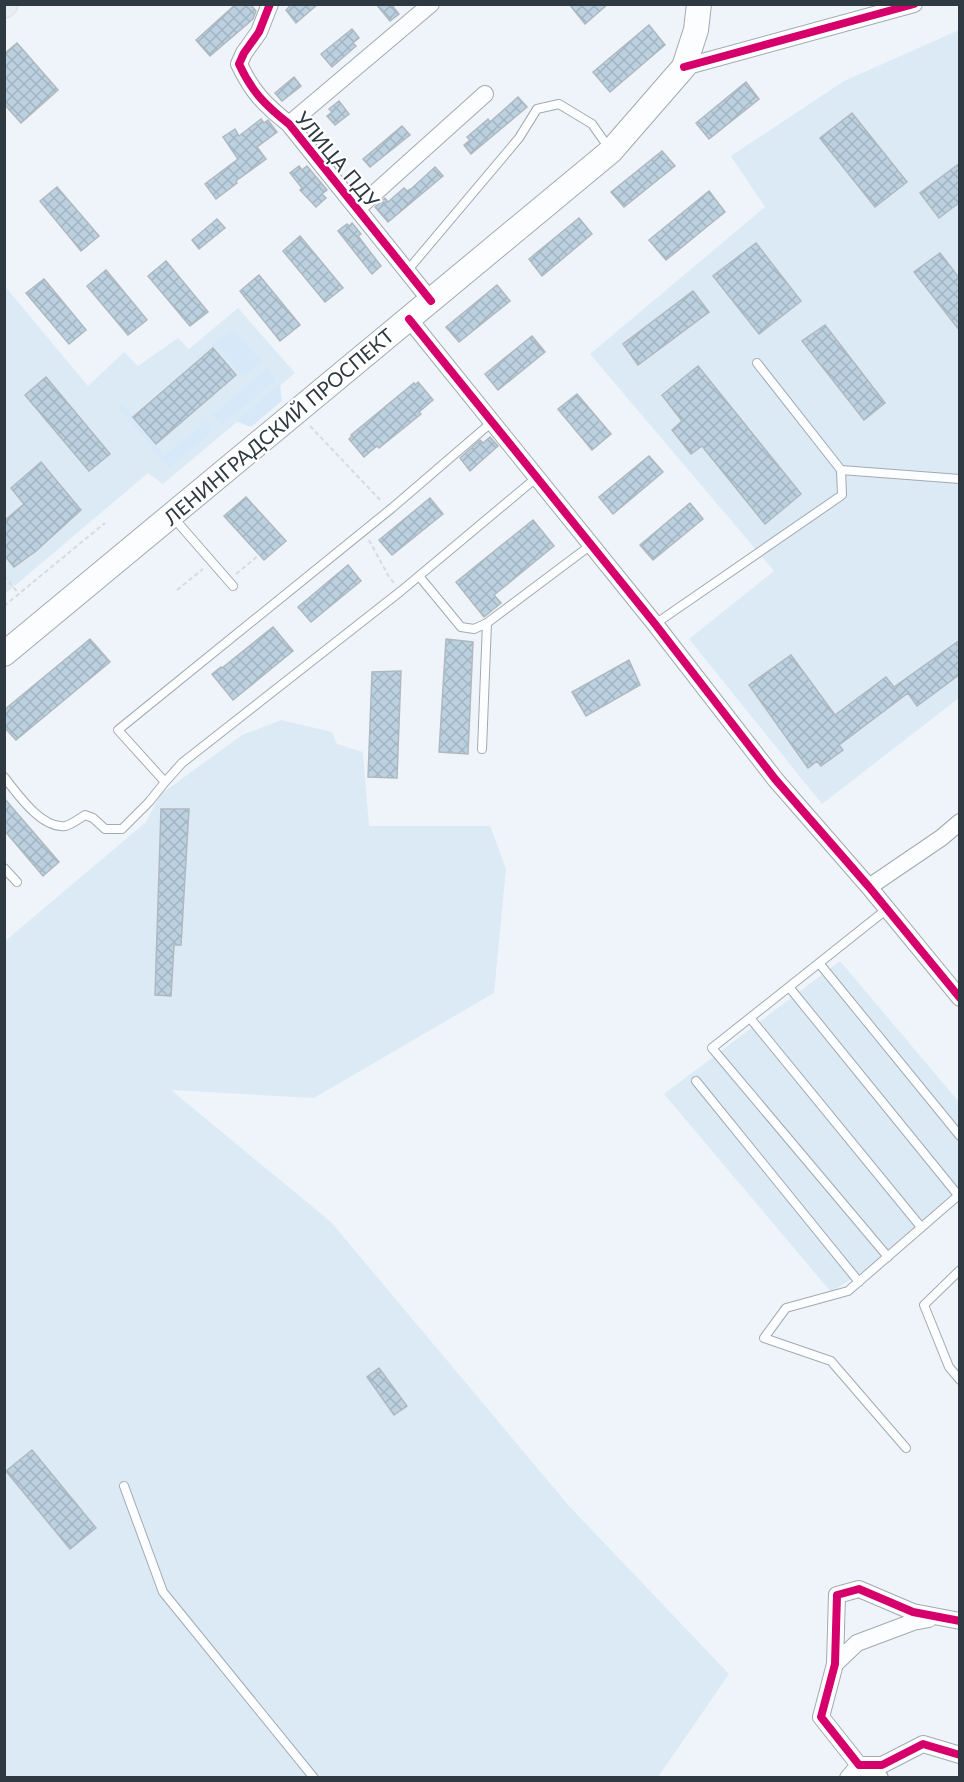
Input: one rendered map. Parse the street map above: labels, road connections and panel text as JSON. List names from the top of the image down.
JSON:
{
  "streets": {
    "main road": ["ЛЕНИНГРАДСКИЙ ПРОСПЕКТ"],
    "street": ["УЛИЦА ПДУ"]
  },
  "crossings": [
    ["УЛИЦА ПДУ", "ЛЕНИНГРАДСКИЙ ПРОСПЕКТ"]
  ]
}
